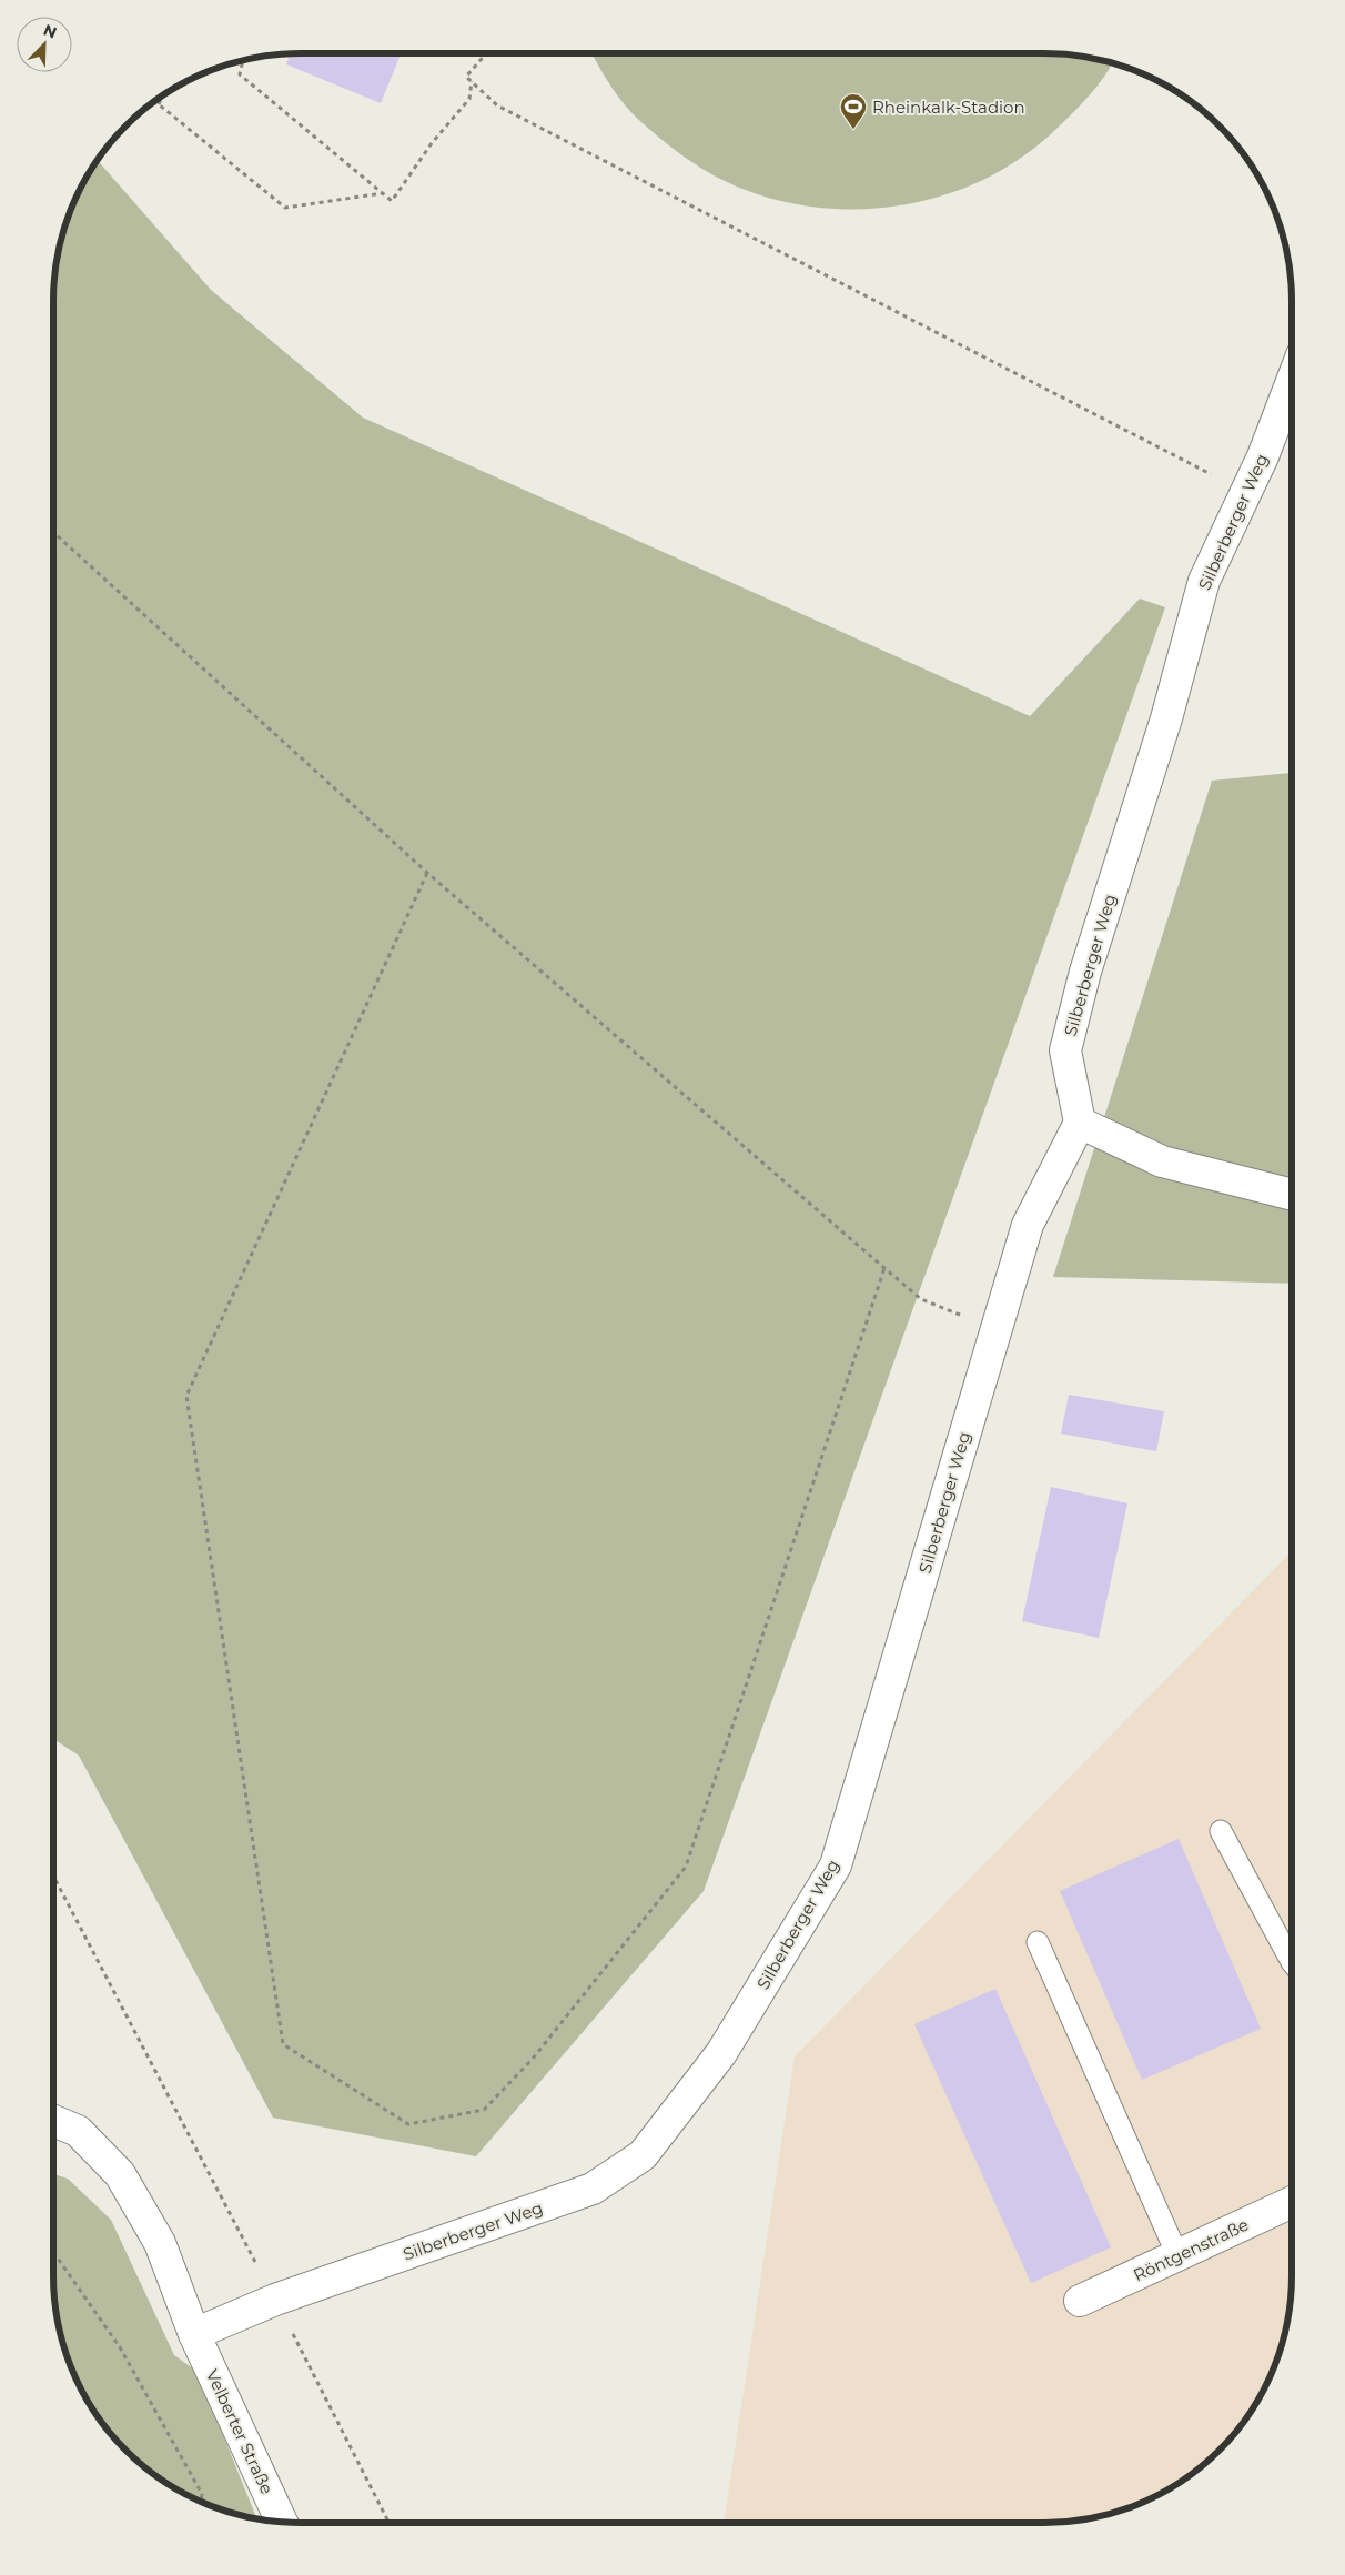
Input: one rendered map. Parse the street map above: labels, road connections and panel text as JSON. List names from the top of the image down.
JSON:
{
  "streets": {
    "street": ["Silberberger Weg", "Röntgenstraße", "Velberter Straße"]
  },
  "crossings": [
    ["Silberberger Weg", "Velberter Straße"]
  ],
  "places": {
    "sports": ["Rheinkalk-Stadion"]
  },
  "north": "top right"
}
